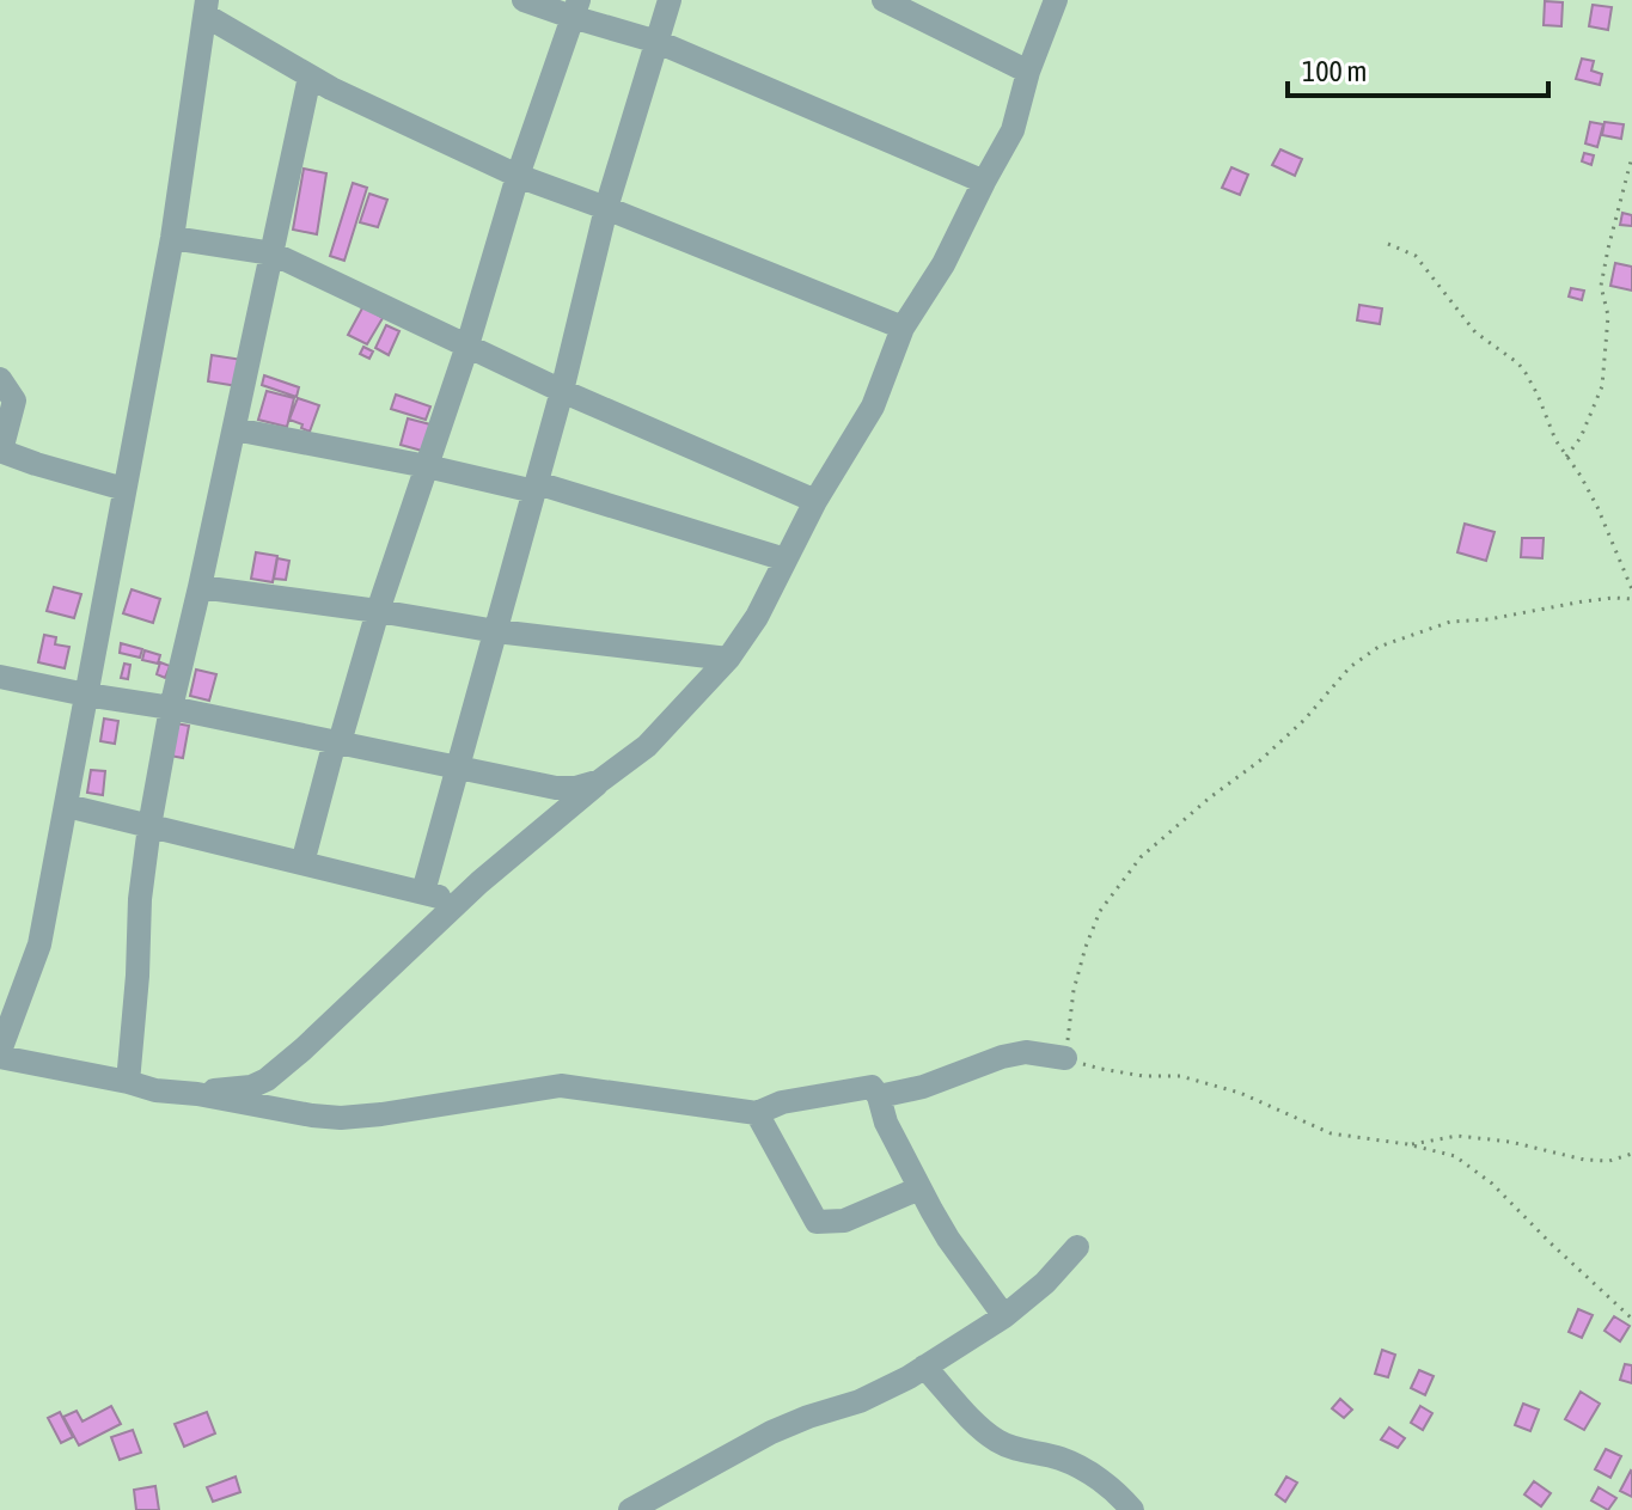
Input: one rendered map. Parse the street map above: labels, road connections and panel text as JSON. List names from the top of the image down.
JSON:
{
  "scale_bar": "100 m"
}
